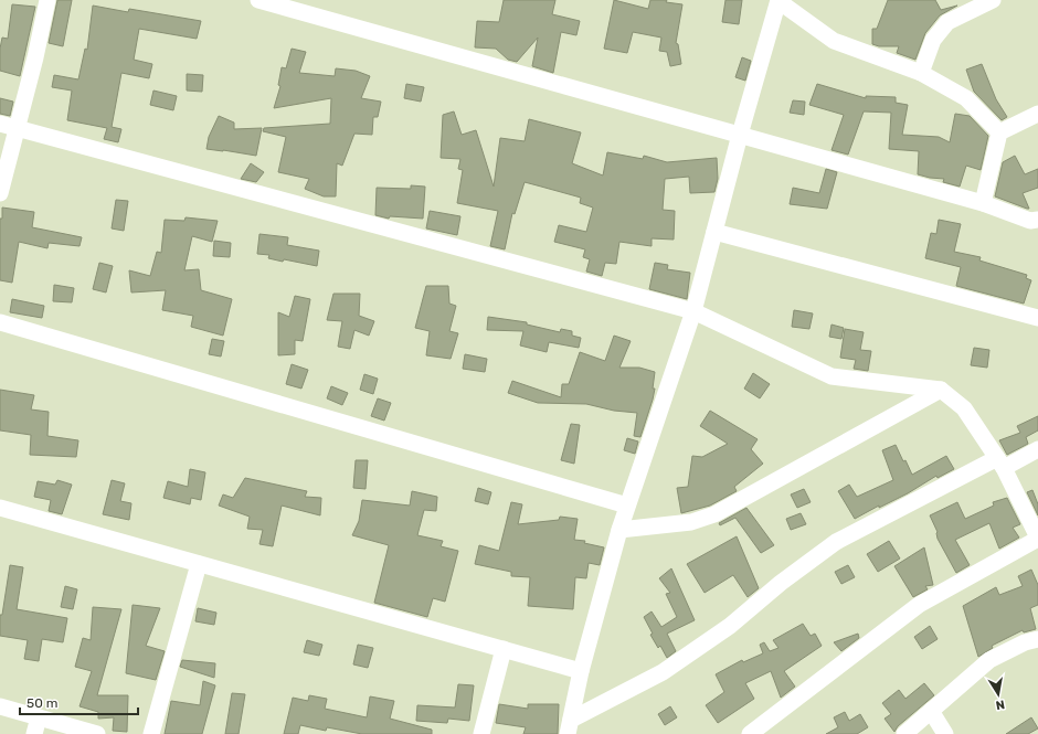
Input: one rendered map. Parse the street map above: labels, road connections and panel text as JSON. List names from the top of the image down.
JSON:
{
  "scale_bar": "50 m",
  "north": "bottom"
}
